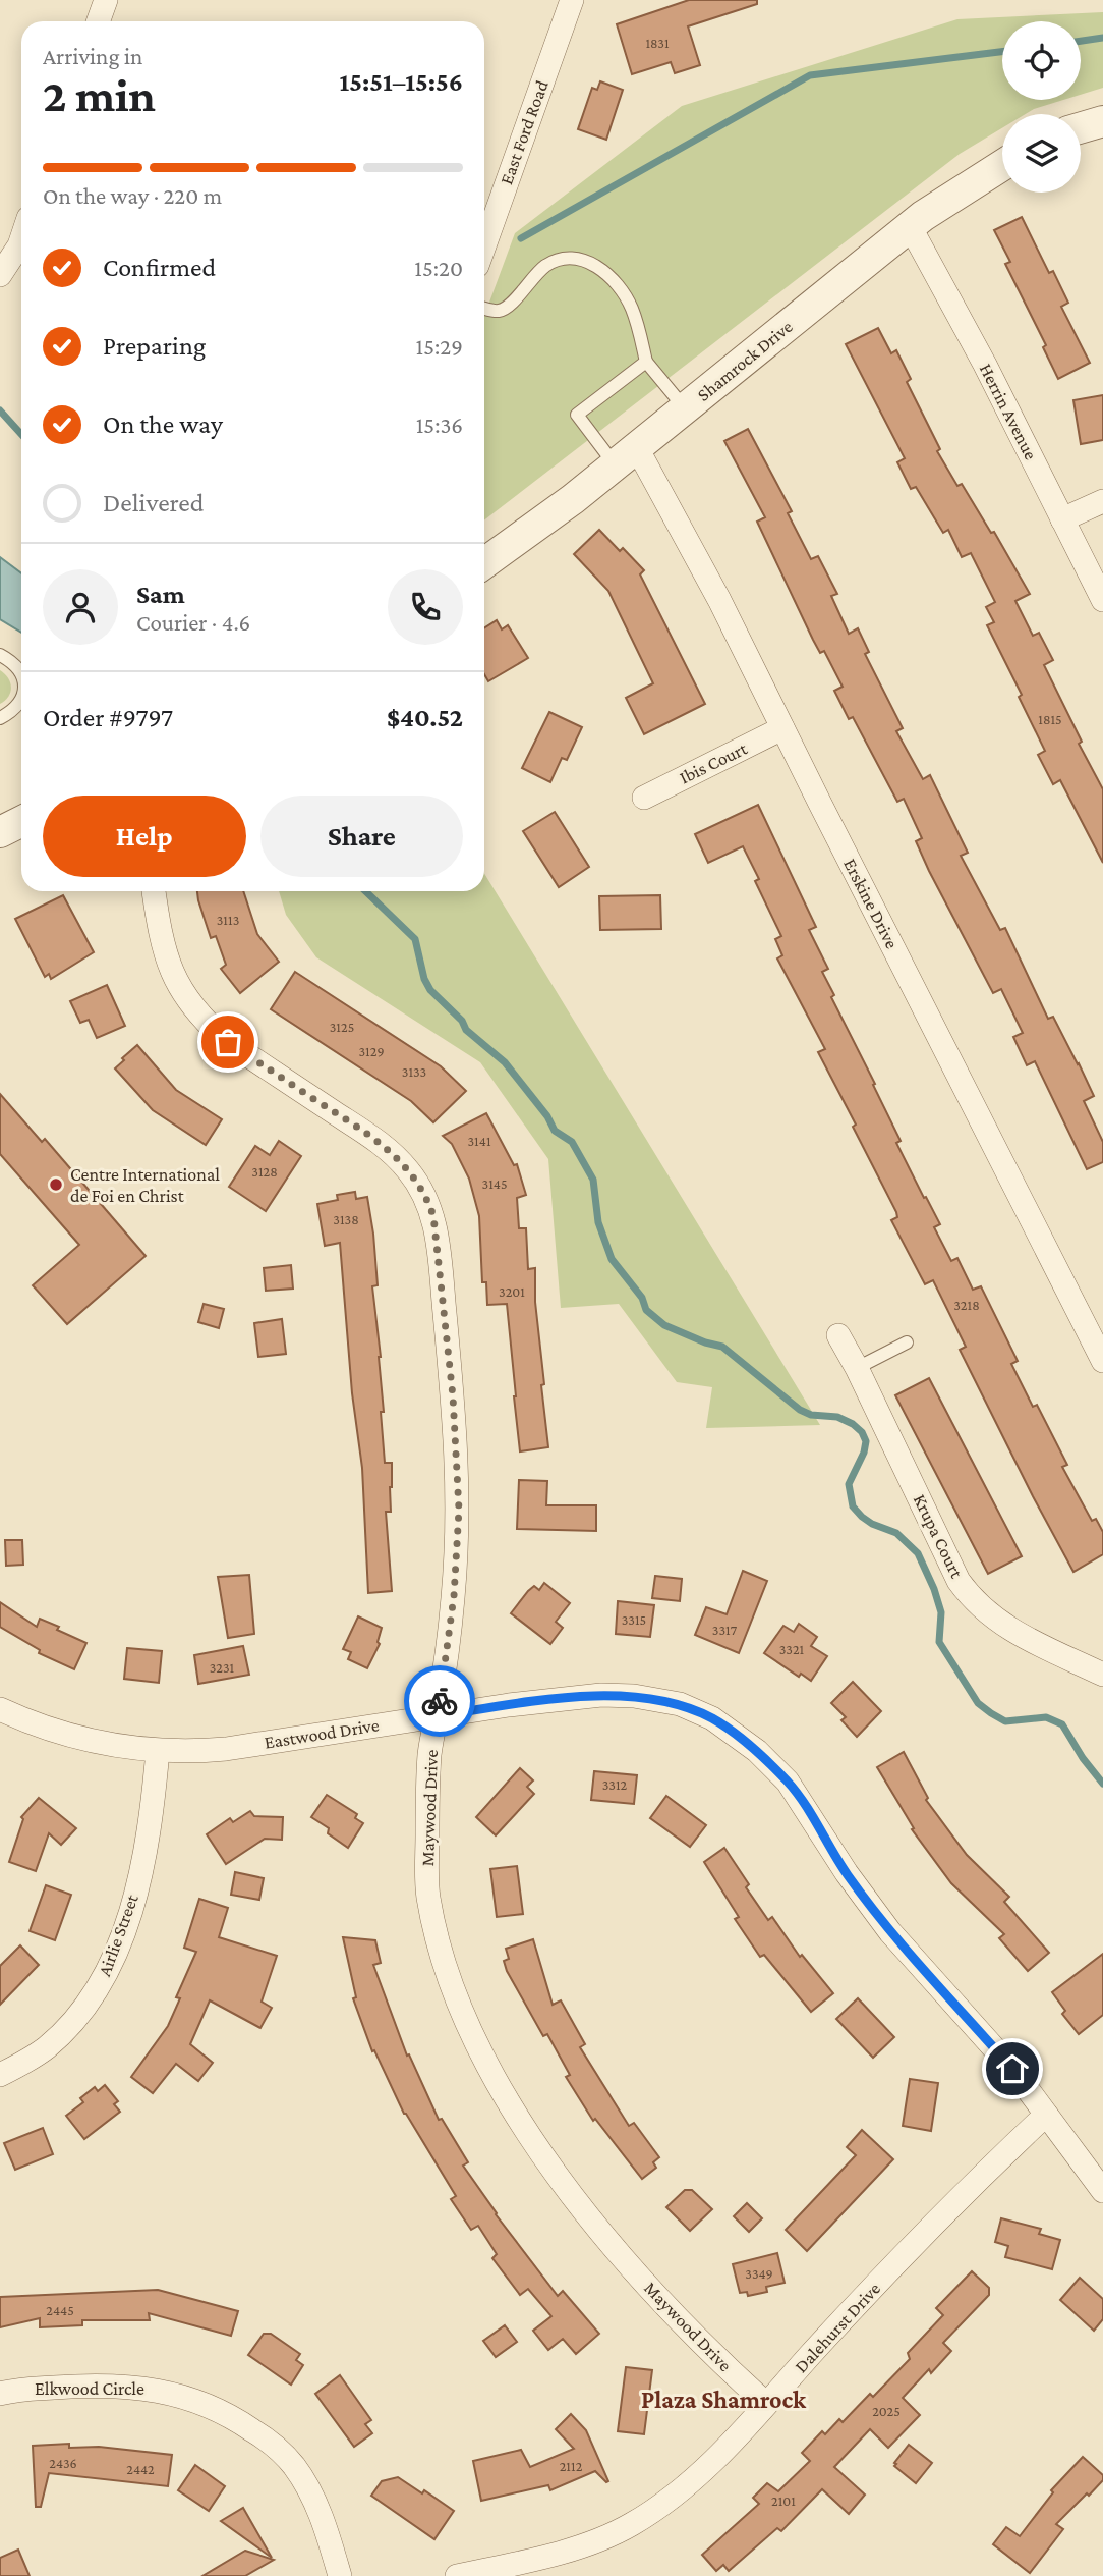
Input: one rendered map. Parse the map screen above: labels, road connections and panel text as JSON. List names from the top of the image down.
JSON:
{
  "streets": {
    "street": [
      "East Ford Road",
      "Shamrock Drive",
      "Herrin Avenue",
      "Ibis Court",
      "Erskine Drive",
      "Krupa Court",
      "Eastwood Drive",
      "Maywood Drive",
      "Airlie Street",
      "Dalehurst Drive",
      "Elkwood Circle"
    ]
  },
  "crossings": [
    ["Shamrock Drive", "Herrin Avenue"],
    ["Shamrock Drive", "Erskine Drive"],
    ["Ibis Court", "Erskine Drive"],
    ["Eastwood Drive", "Maywood Drive"],
    ["Eastwood Drive", "Airlie Street"],
    ["Eastwood Drive", "Dalehurst Drive"],
    ["Maywood Drive", "Dalehurst Drive"]
  ],
  "districts": ["Plaza Shamrock"],
  "places": ["Centre International de Foi en Christ"],
  "house_numbers": [
    "1831",
    "1815",
    "3113",
    "3125",
    "3129",
    "3133",
    "3141",
    "3128",
    "3145",
    "3138",
    "3201",
    "3218",
    "3315",
    "3317",
    "3321",
    "3231",
    "3312",
    "3349",
    "2445",
    "2025",
    "2436",
    "2112",
    "2442",
    "2101"
  ],
  "page": {
    "heading": ["2 min", "Arriving in", "15:51–15:56"],
    "panel": [
      "Sam",
      "Courier · 4.6",
      "Order #9797",
      "$40.52"
    ],
    "bar": "On the way · 220 m",
    "list": [
      ["Confirmed", "15:20"],
      ["Preparing", "15:29"],
      ["On the way", "15:36"],
      "Delivered"
    ],
    "buttons": ["Help", "Share"]
  }
}
